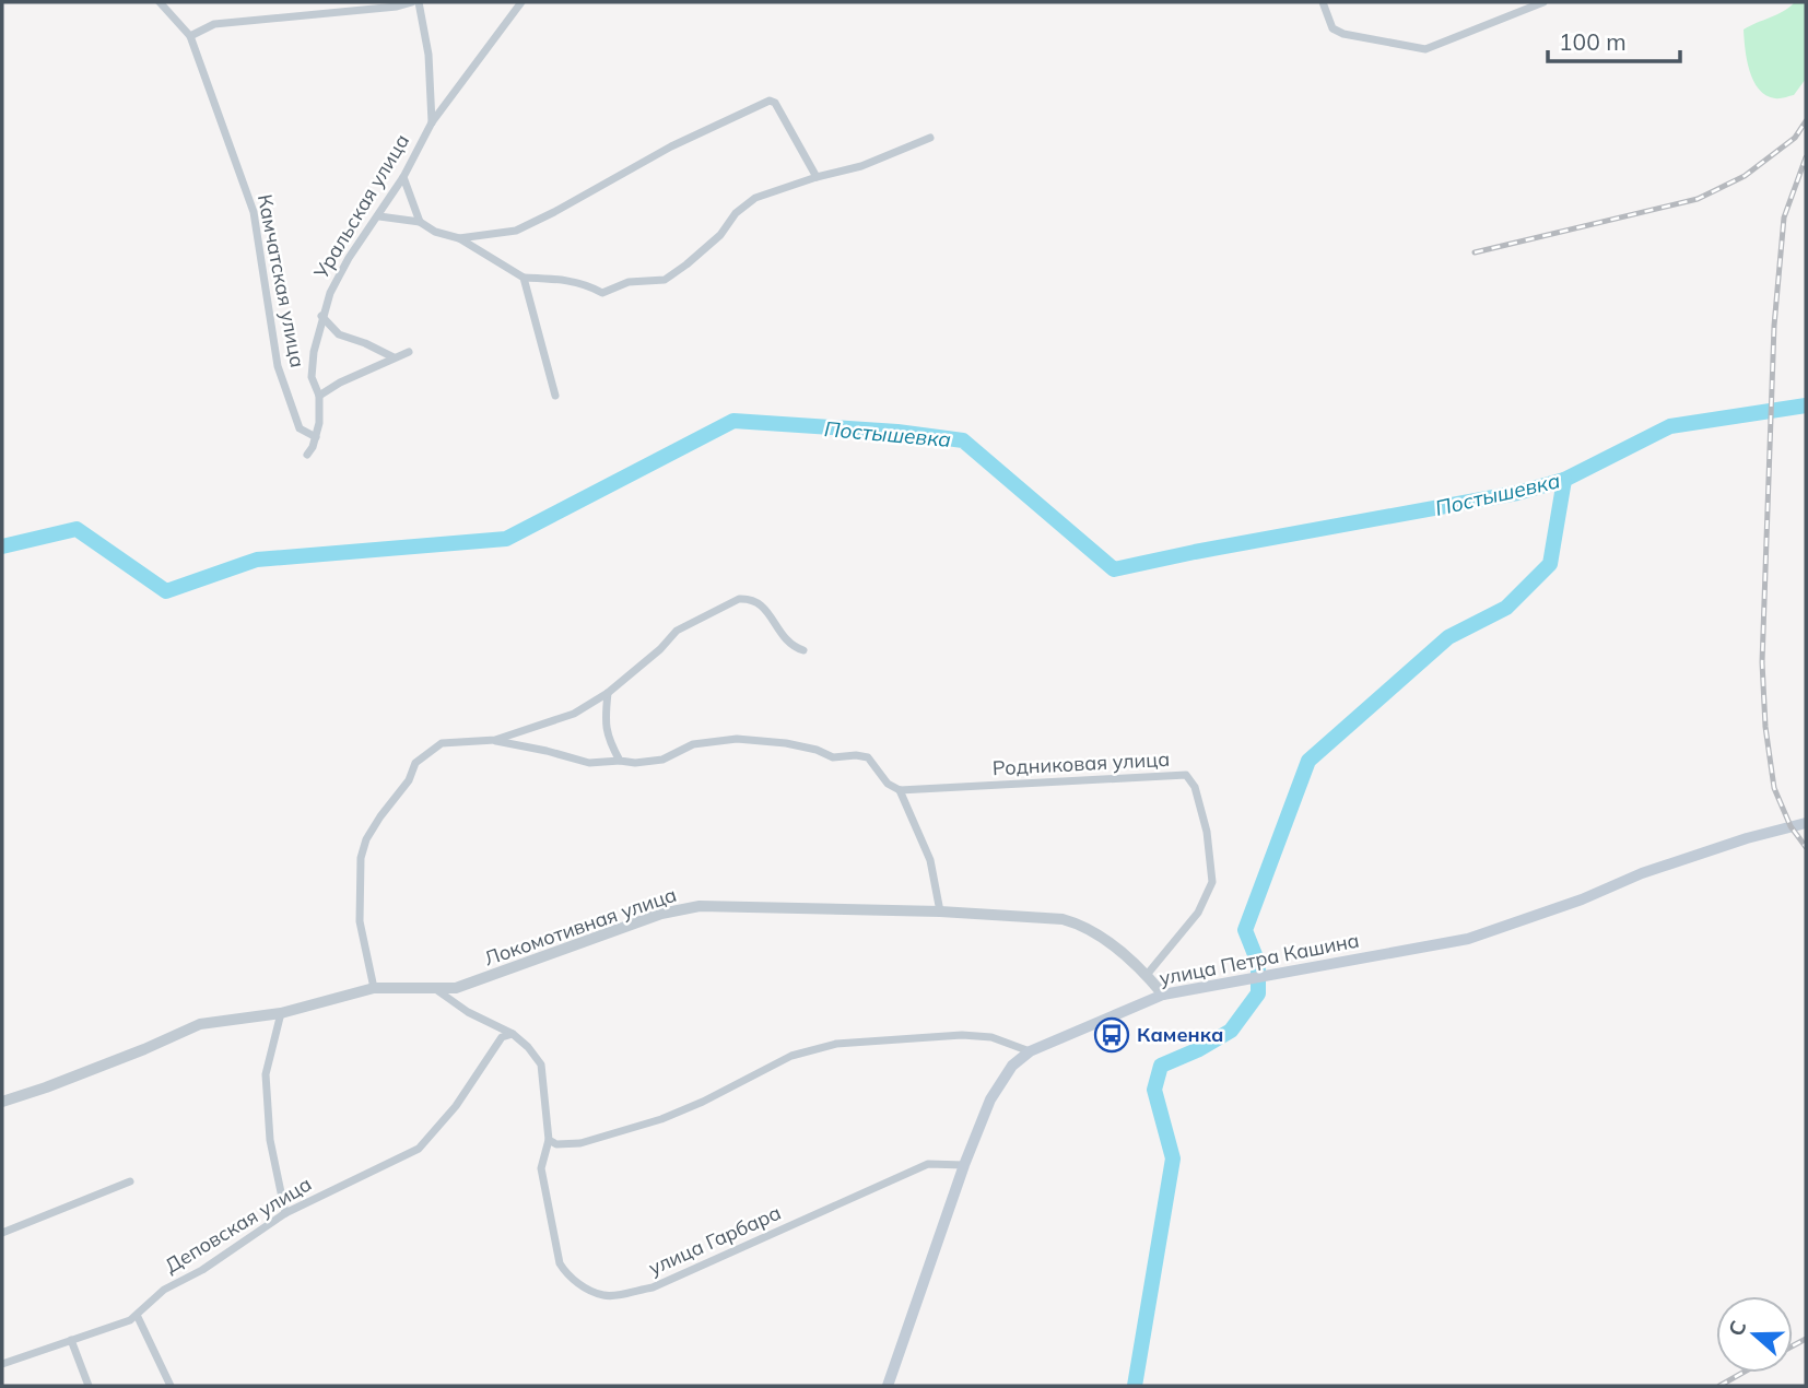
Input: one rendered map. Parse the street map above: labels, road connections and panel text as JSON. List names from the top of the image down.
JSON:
{
  "streets": {
    "main road": ["улица Петра Кашина"],
    "street": [
      "Уральская улица",
      "Камчатская улица",
      "Родниковая улица",
      "Локомотивная улица",
      "Деповская улица",
      "улица Гарбара"
    ]
  },
  "crossings": [
    ["Уральская улица", "Камчатская улица"],
    ["Родниковая улица", "Локомотивная улица"],
    ["Локомотивная улица", "улица Петра Кашина"],
    ["улица Петра Кашина", "улица Гарбара"]
  ],
  "water": ["Постышевка"],
  "places": {
    "bus stop": ["Каменка"]
  },
  "scale_bar": "100 m",
  "north": "left"
}
